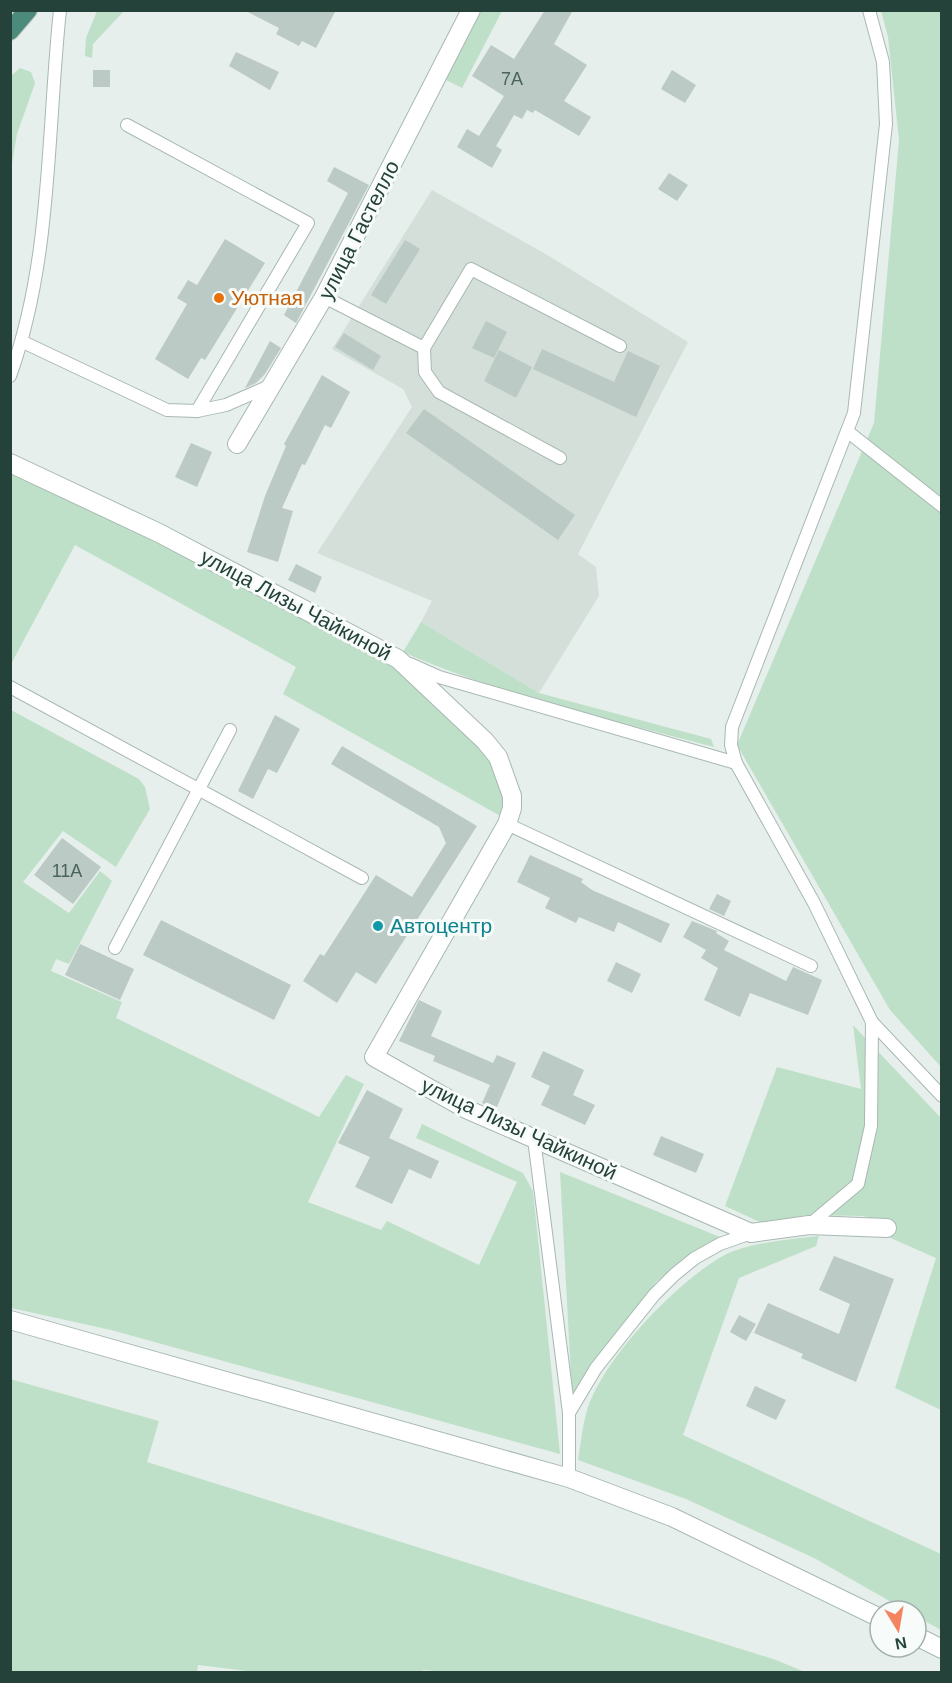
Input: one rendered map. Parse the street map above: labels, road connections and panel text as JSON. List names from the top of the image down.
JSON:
{
  "streets": {
    "street": ["улица Гастелло", "улица Лизы Чайкиной"]
  },
  "places": ["Уютная", "Автоцентр"],
  "house_numbers": ["7А", "11А"],
  "north": "bottom"
}
